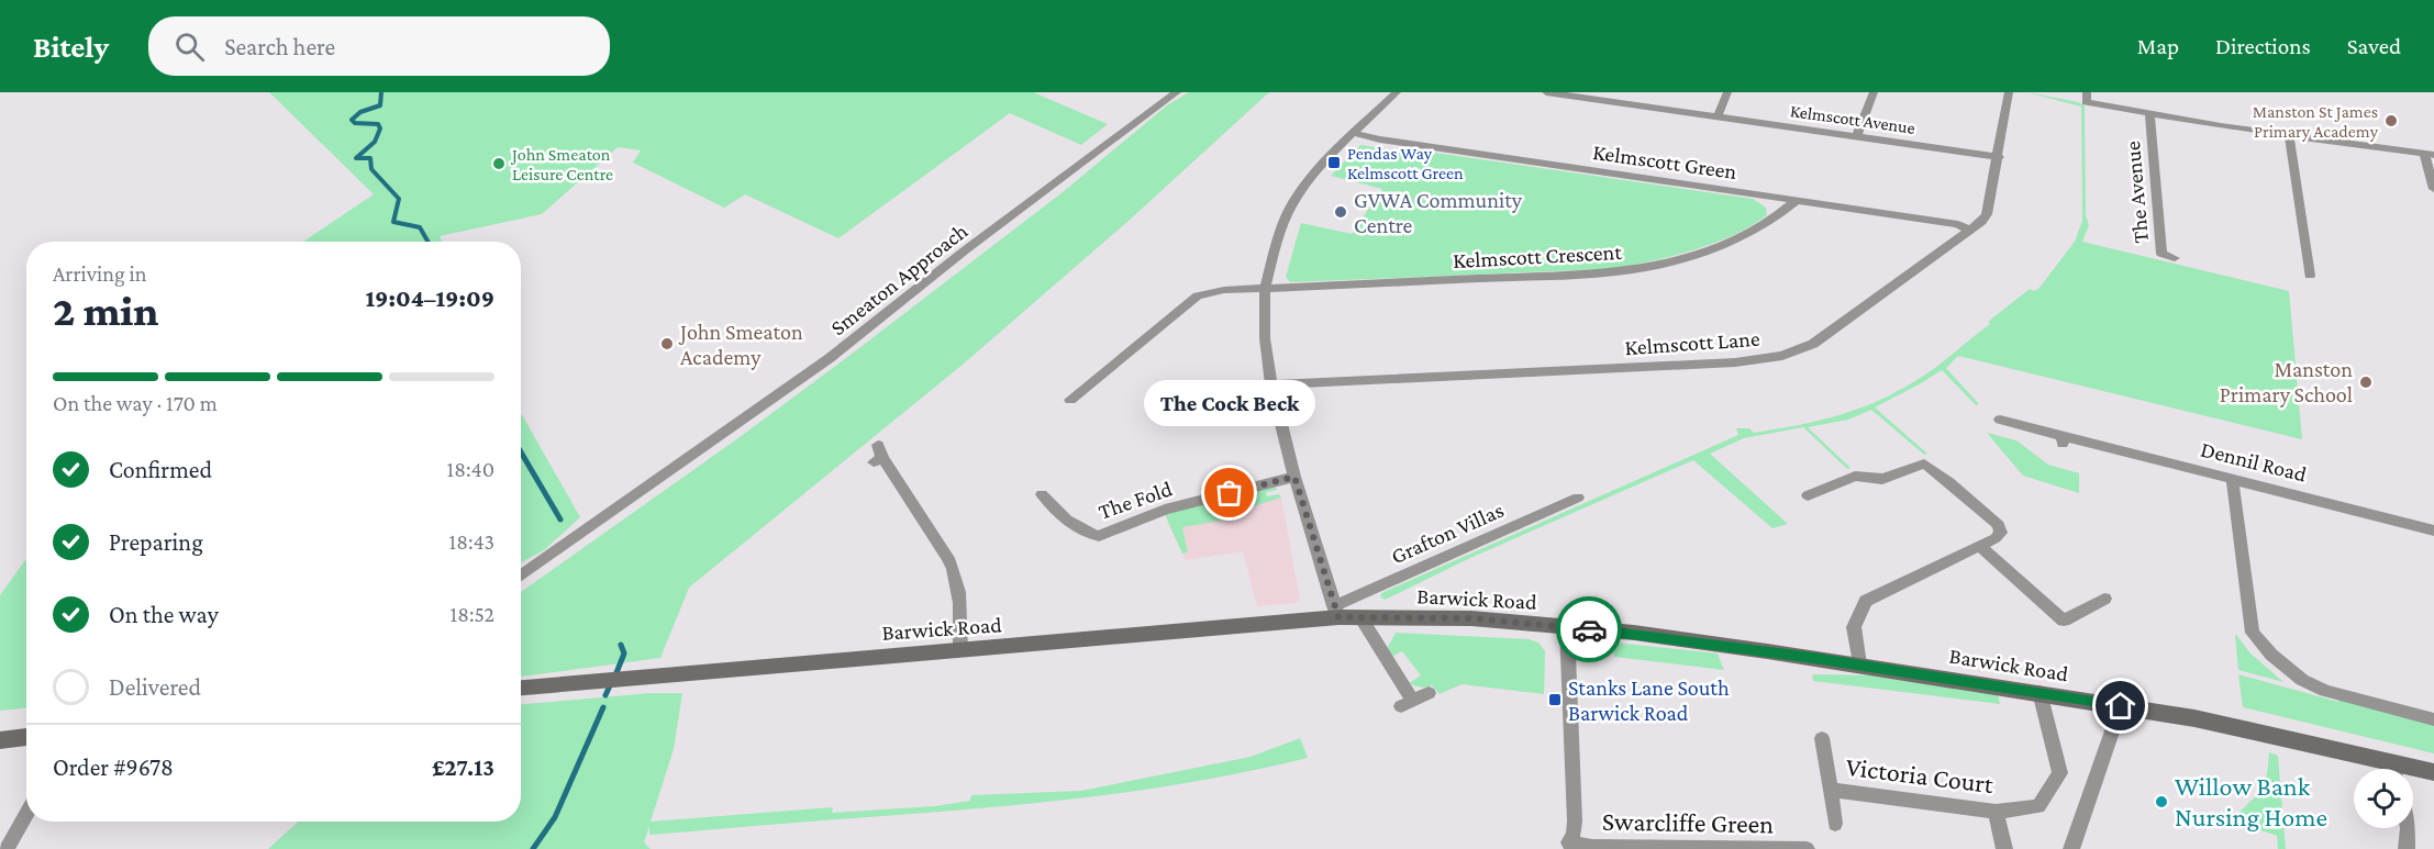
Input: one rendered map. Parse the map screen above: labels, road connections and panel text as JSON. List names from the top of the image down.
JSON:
{
  "streets": {
    "street": [
      "Kelmscott Avenue",
      "Kelmscott Green",
      "The Avenue",
      "Kelmscott Crescent",
      "Smeaton Approach",
      "Kelmscott Lane",
      "Dennil Road",
      "The Fold",
      "Grafton Villas",
      "Barwick Road",
      "Victoria Court",
      "Swarcliffe Green"
    ]
  },
  "crossings": [
    ["Kelmscott Avenue", "Kelmscott Lane"],
    ["Kelmscott Green", "Kelmscott Crescent"],
    ["Kelmscott Green", "Kelmscott Lane"],
    ["Grafton Villas", "Barwick Road"],
    ["Barwick Road", "Victoria Court"]
  ],
  "places": {
    "other": [
      "Manston St James Primary Academy",
      "John Smeaton Leisure Centre",
      "GVWA Community Centre",
      "John Smeaton Academy",
      "Manston Primary School",
      "The Cock Beck",
      "Willow Bank Nursing Home"
    ],
    "transit": ["Pendas Way Kelmscott Green", "Stanks Lane South Barwick Road"]
  },
  "page": {
    "header": "Bitely",
    "search": "Search here",
    "nav": ["Map", "Directions", "Saved"],
    "heading": ["2 min", "Arriving in", "19:04–19:09"],
    "panel": ["Order #9678", "£27.13"],
    "bar": "On the way · 170 m",
    "bubble": "The Cock Beck",
    "list": [
      ["Confirmed", "18:40"],
      ["Preparing", "18:43"],
      ["On the way", "18:52"],
      "Delivered"
    ]
  }
}
